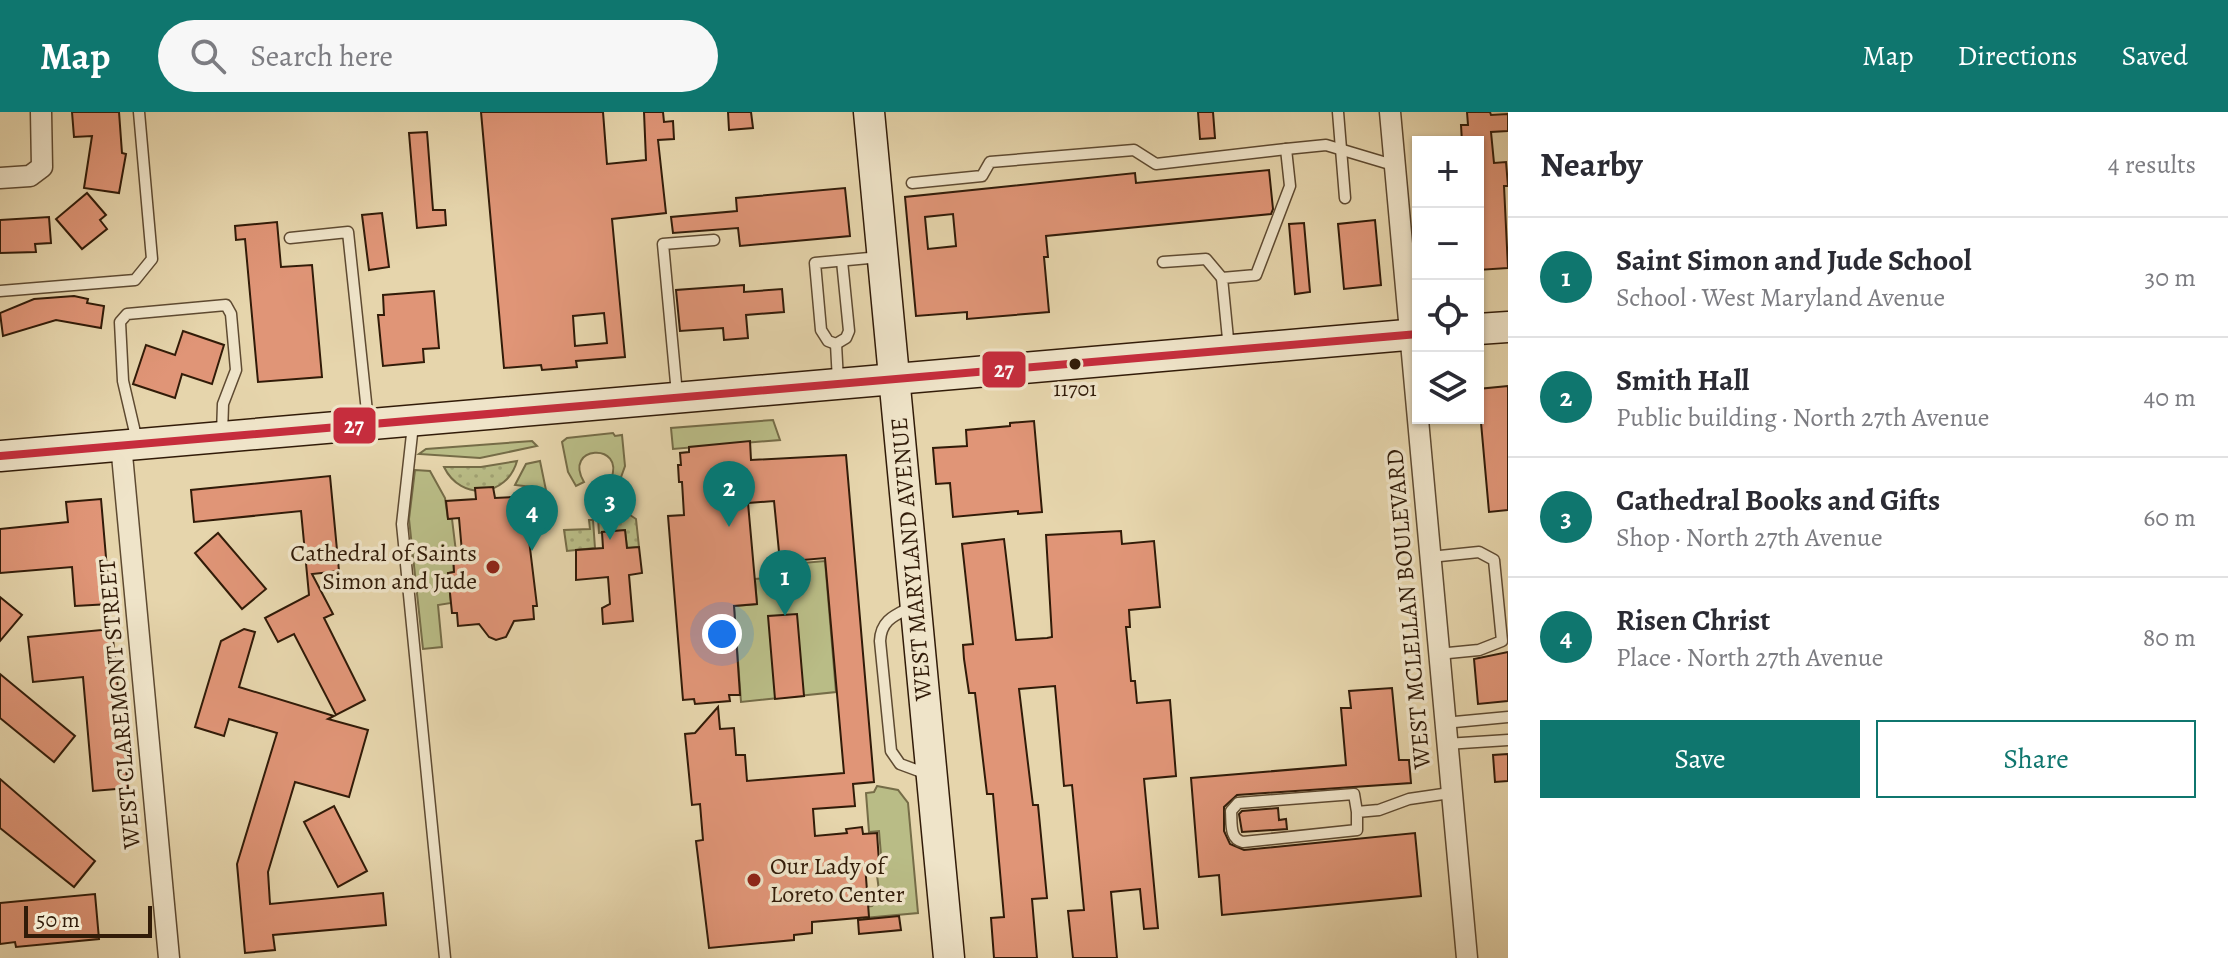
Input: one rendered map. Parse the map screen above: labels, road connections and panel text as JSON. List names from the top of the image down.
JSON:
{
  "streets": {
    "main road": ["WEST MARYLAND AVENUE"],
    "street": ["WEST MCLELLAN BOULEVARD", "WEST CLAREMONT STREET"]
  },
  "places": ["11701", "Cathedral of Saints Simon and Jude", "Our Lady of Loreto Center"],
  "lines": ["transit line 27"],
  "scale_bar": "50 m",
  "page": {
    "header": "Map",
    "search": "Search here",
    "nav": ["Map", "Directions", "Saved"],
    "heading": ["Nearby", "4 results"],
    "map_buttons": ["+", "−"],
    "list": [
      {
        "mark": "1",
        "name": "Saint Simon and Jude School",
        "note": "School · West Maryland Avenue",
        "value": "30 m"
      },
      {
        "mark": "2",
        "name": "Smith Hall",
        "note": "Public building · North 27th Avenue",
        "value": "40 m"
      },
      {
        "mark": "3",
        "name": "Cathedral Books and Gifts",
        "note": "Shop · North 27th Avenue",
        "value": "60 m"
      },
      {
        "mark": "4",
        "name": "Risen Christ",
        "note": "Place · North 27th Avenue",
        "value": "80 m"
      }
    ],
    "pins": [
      "2",
      "3",
      "4",
      "1"
    ],
    "buttons": ["Save", "Share"],
    "scale": "50 m"
  }
}
